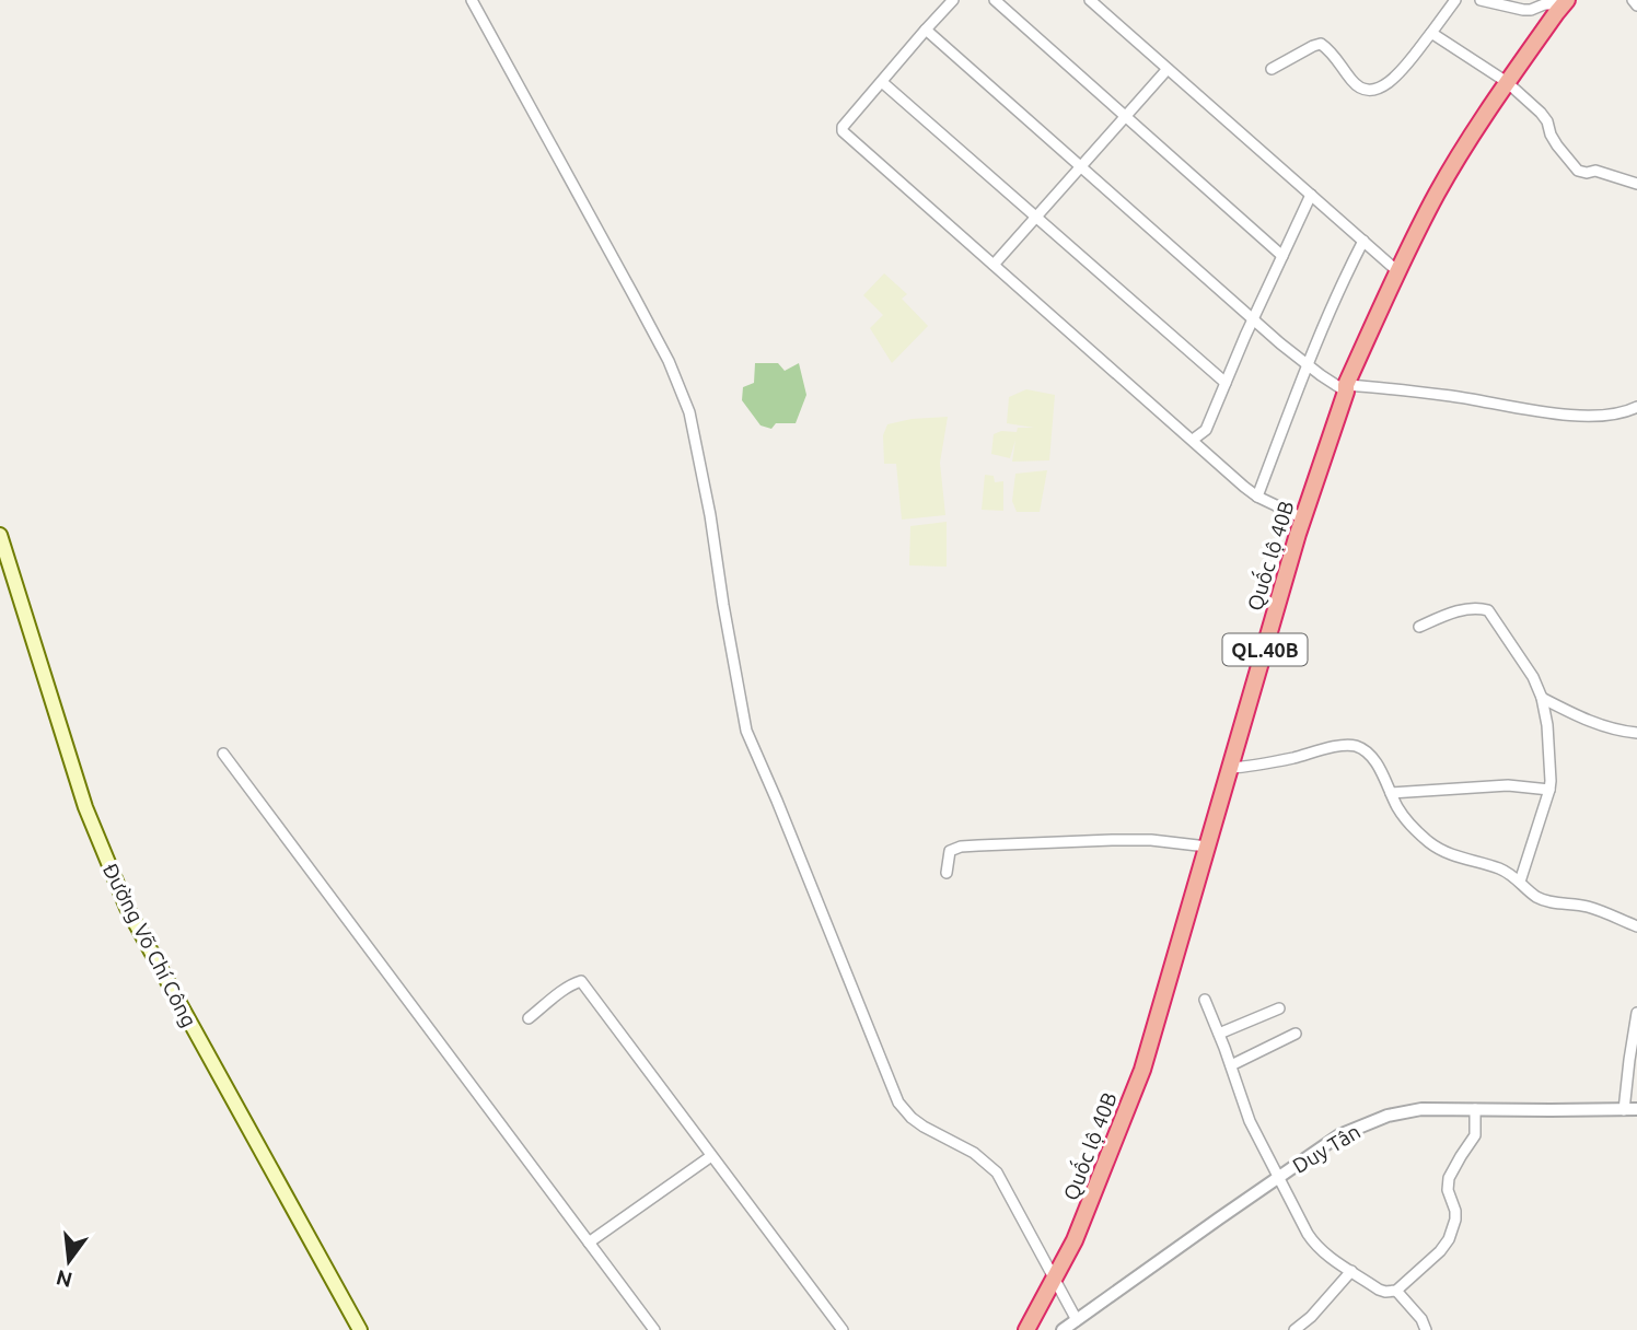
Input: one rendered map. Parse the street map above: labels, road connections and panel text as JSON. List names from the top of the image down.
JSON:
{
  "streets": {
    "highway": ["Quốc lộ 40B", "QL.40B"],
    "main road": ["Đường Võ Chí Công"],
    "street": ["Duy Tân"]
  },
  "north": "bottom"
}
